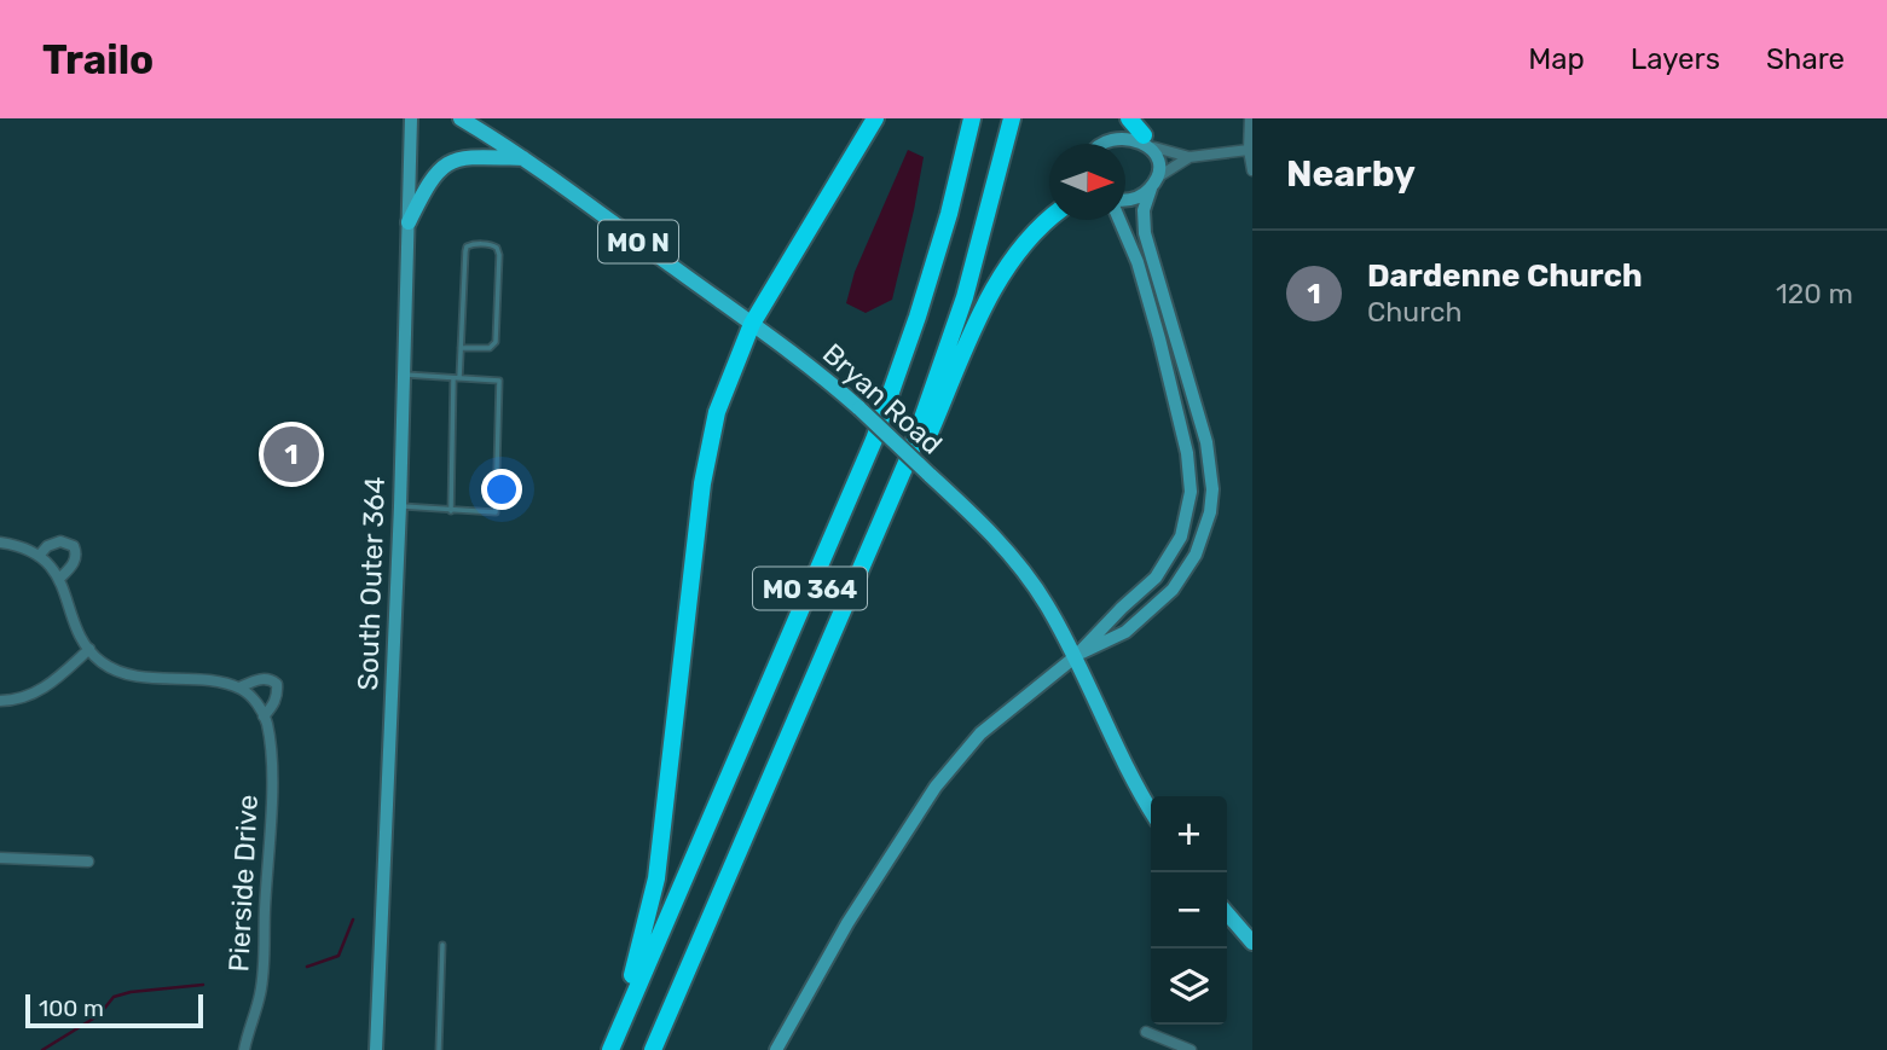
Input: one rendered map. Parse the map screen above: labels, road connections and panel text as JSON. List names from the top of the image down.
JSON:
{
  "streets": {
    "highway": ["MO 364"],
    "main road": ["MO N", "Bryan Road", "South Outer 364"],
    "street": ["Pierside Drive"]
  },
  "scale_bar": "100 m",
  "north": "right",
  "page": {
    "header": "Trailo",
    "nav": ["Map", "Layers", "Share"],
    "heading": "Nearby",
    "list": [
      {
        "mark": "1",
        "name": "Dardenne Church",
        "note": "Church",
        "value": "120 m"
      }
    ],
    "pins": "1",
    "map_buttons": ["+", "−"],
    "scale": "100 m"
  }
}
